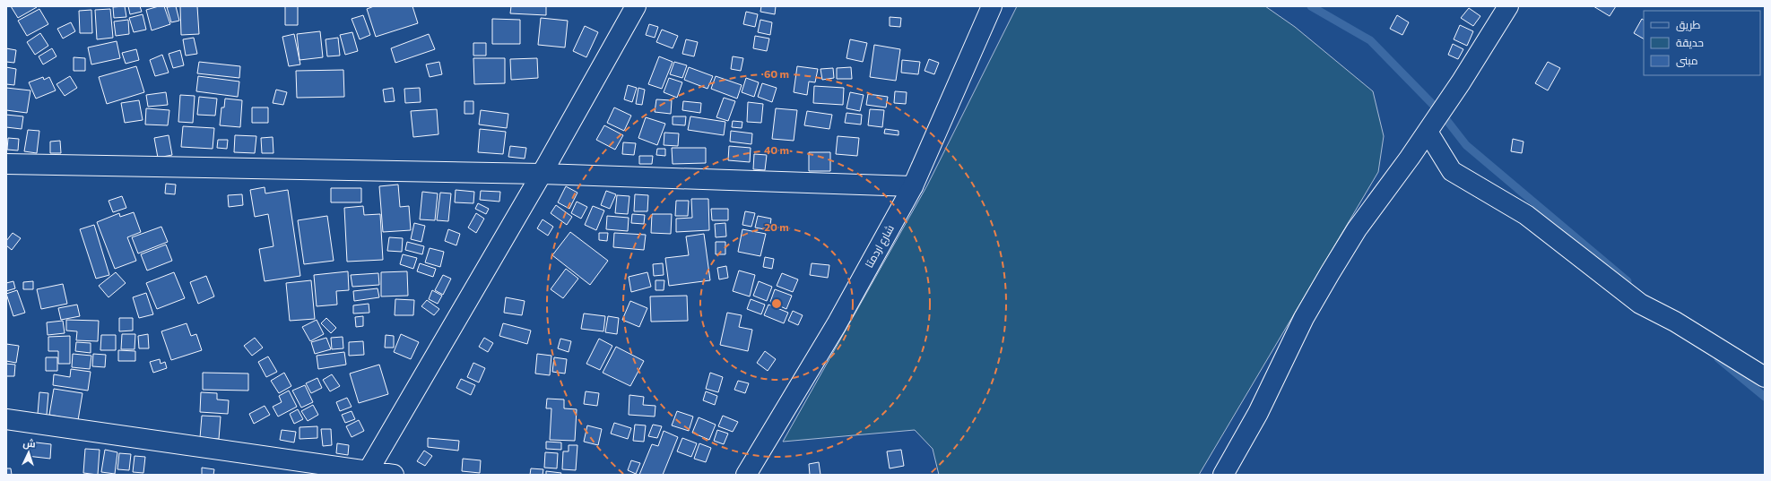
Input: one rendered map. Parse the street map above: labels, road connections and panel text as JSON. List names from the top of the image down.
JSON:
{
  "streets": {
    "street": ["شارع اردمتا"]
  },
  "legend": ["طريق", "حديقة", "مبنى"],
  "north": "top",
  "rings": ["60 m", "40 m", "20 m"]
}
